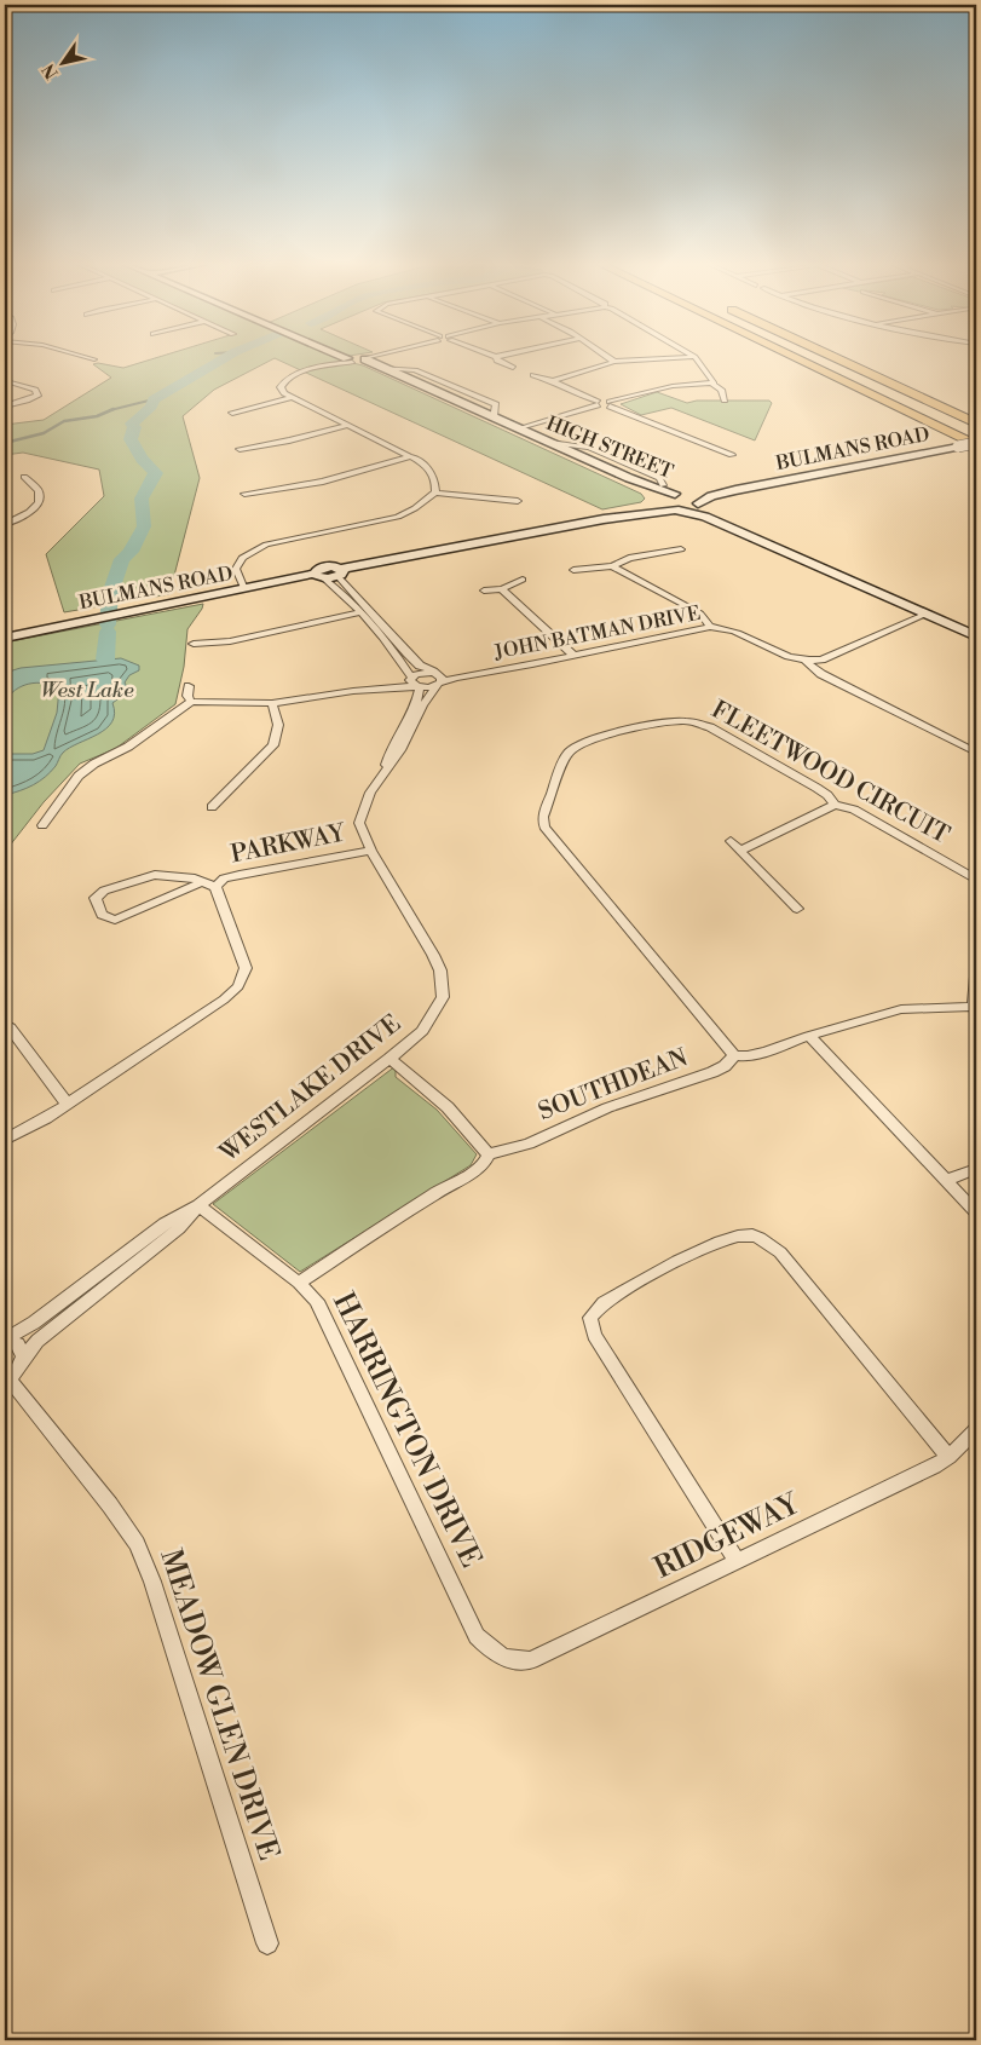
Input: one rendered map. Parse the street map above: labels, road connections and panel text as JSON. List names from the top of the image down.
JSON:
{
  "streets": {
    "main road": ["HIGH STREET", "BULMANS ROAD"],
    "street": [
      "JOHN BATMAN DRIVE",
      "FLEETWOOD CIRCUIT",
      "PARKWAY",
      "SOUTHDEAN",
      "WESTLAKE DRIVE",
      "HARRINGTON DRIVE",
      "RIDGEWAY",
      "MEADOW GLEN DRIVE"
    ]
  },
  "crossings": [
    ["HIGH STREET", "BULMANS ROAD"],
    ["JOHN BATMAN DRIVE", "WESTLAKE DRIVE"],
    ["FLEETWOOD CIRCUIT", "SOUTHDEAN"],
    ["PARKWAY", "WESTLAKE DRIVE"],
    ["WESTLAKE DRIVE", "HARRINGTON DRIVE"],
    ["WESTLAKE DRIVE", "MEADOW GLEN DRIVE"],
    ["HARRINGTON DRIVE", "RIDGEWAY"]
  ],
  "water": ["West Lake"],
  "north": "bottom left"
}
